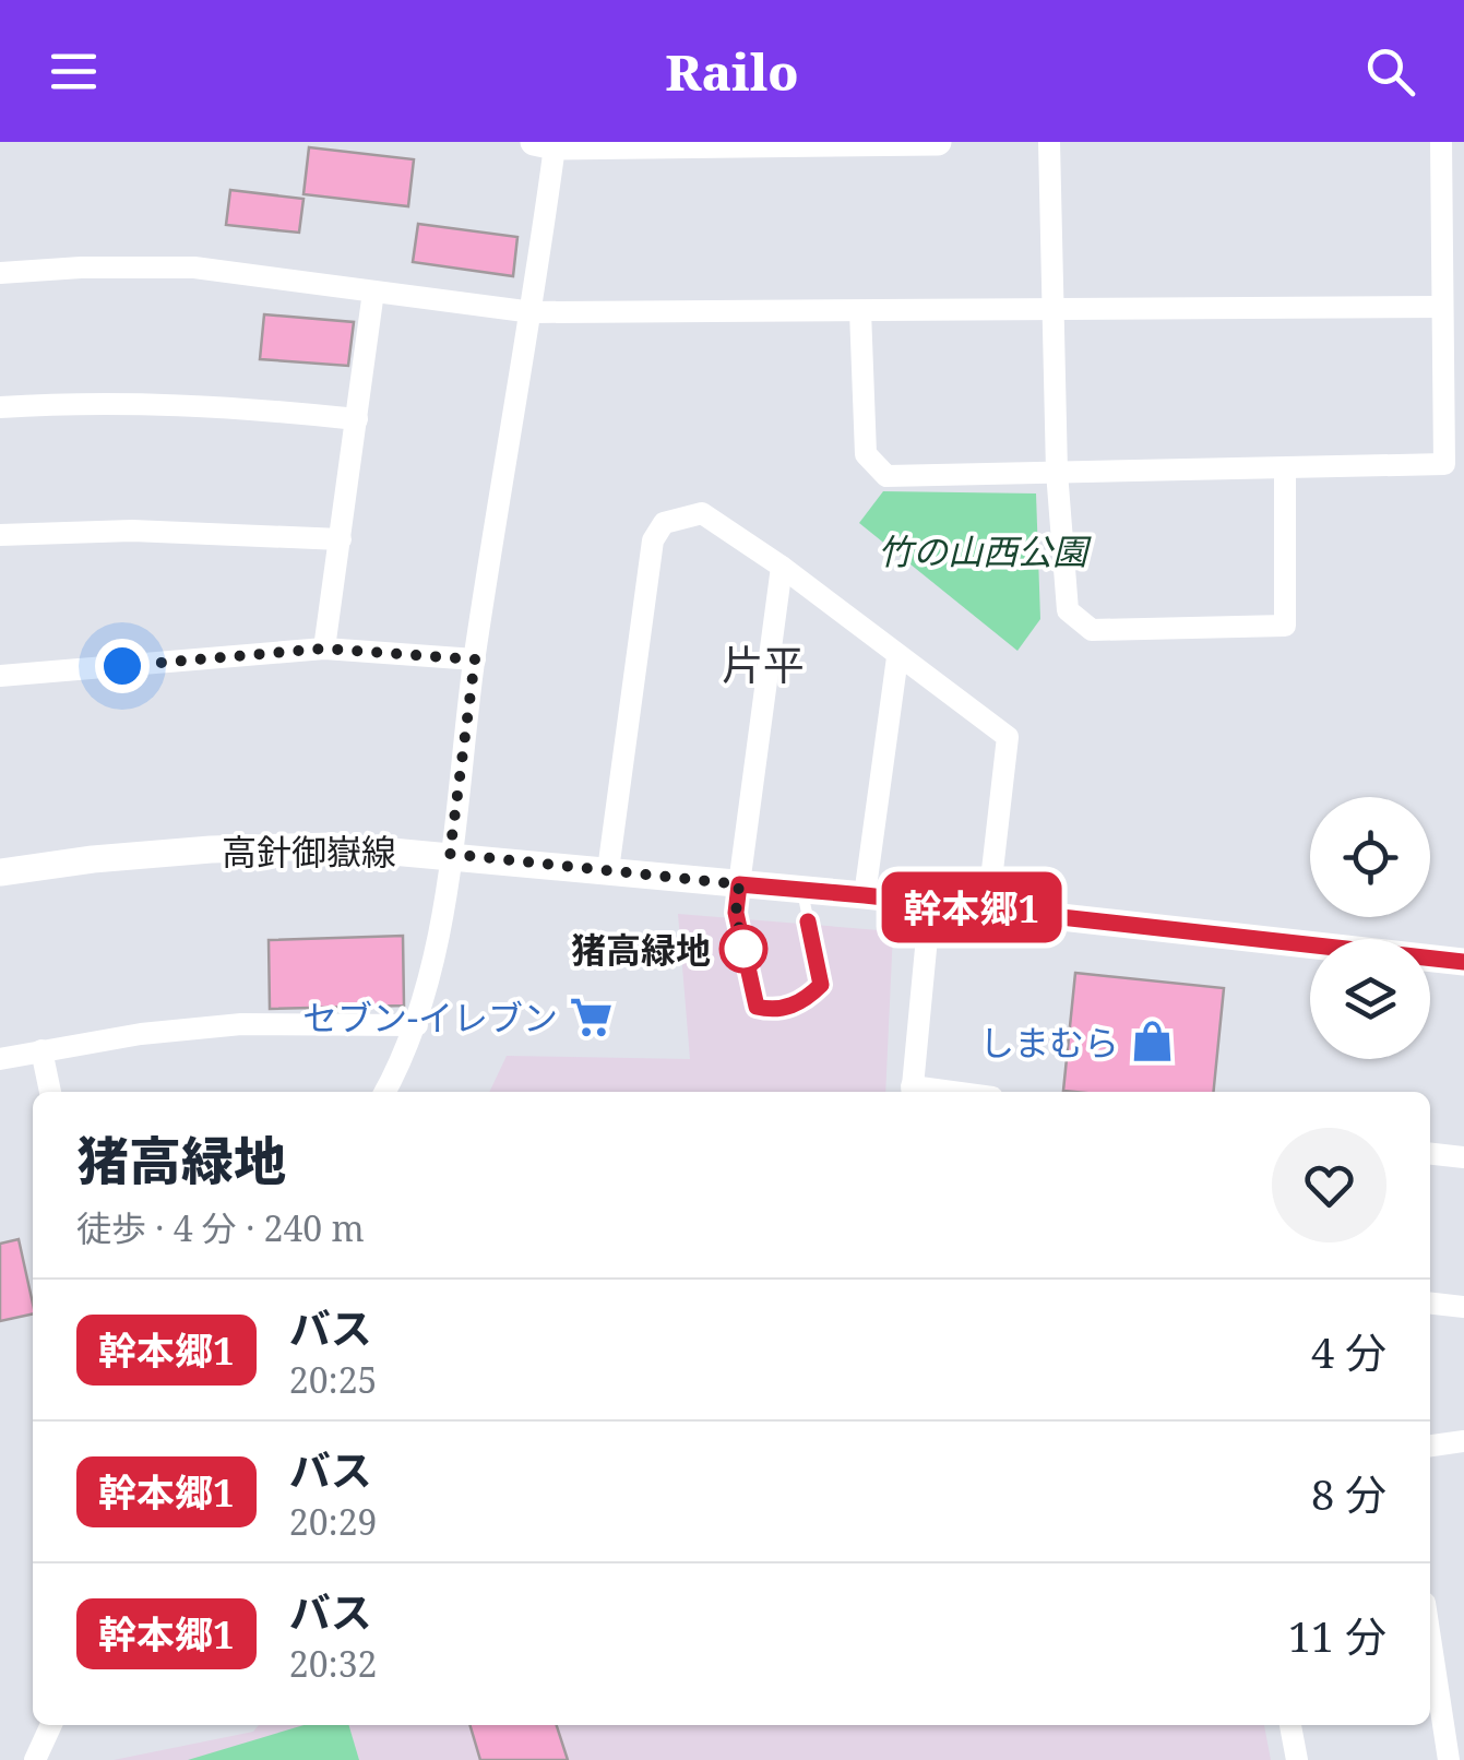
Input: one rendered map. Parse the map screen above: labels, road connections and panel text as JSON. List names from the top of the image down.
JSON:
{
  "streets": {
    "street": ["高針御嶽線"]
  },
  "districts": ["片平"],
  "parks": ["竹の山西公園"],
  "places": {
    "other": ["猪高緑地"],
    "supermarket": ["セブン-イレブン"],
    "shop": ["しまむら"]
  },
  "lines": ["bus line 幹本郷1"],
  "page": {
    "header": "Railo",
    "on_map": "幹本郷1",
    "heading": ["猪高緑地", "徒歩 · 4 分 · 240 m"],
    "list": [
      {
        "mark": "幹本郷1",
        "name": "バス",
        "note": "20:25",
        "value": "4 分"
      },
      {
        "mark": "幹本郷1",
        "name": "バス",
        "note": "20:29",
        "value": "8 分"
      },
      {
        "mark": "幹本郷1",
        "name": "バス",
        "note": "20:32",
        "value": "11 分"
      }
    ]
  }
}
